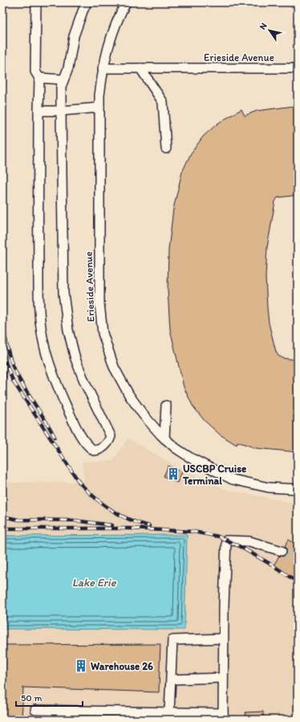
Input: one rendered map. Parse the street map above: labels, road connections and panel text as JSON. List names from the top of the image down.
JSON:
{
  "streets": {
    "street": ["Erieside Avenue"]
  },
  "water": ["Lake Erie"],
  "places": {
    "building": ["USCBP Cruise Terminal", "Warehouse 26"]
  },
  "scale_bar": "50 m",
  "north": "top left"
}
